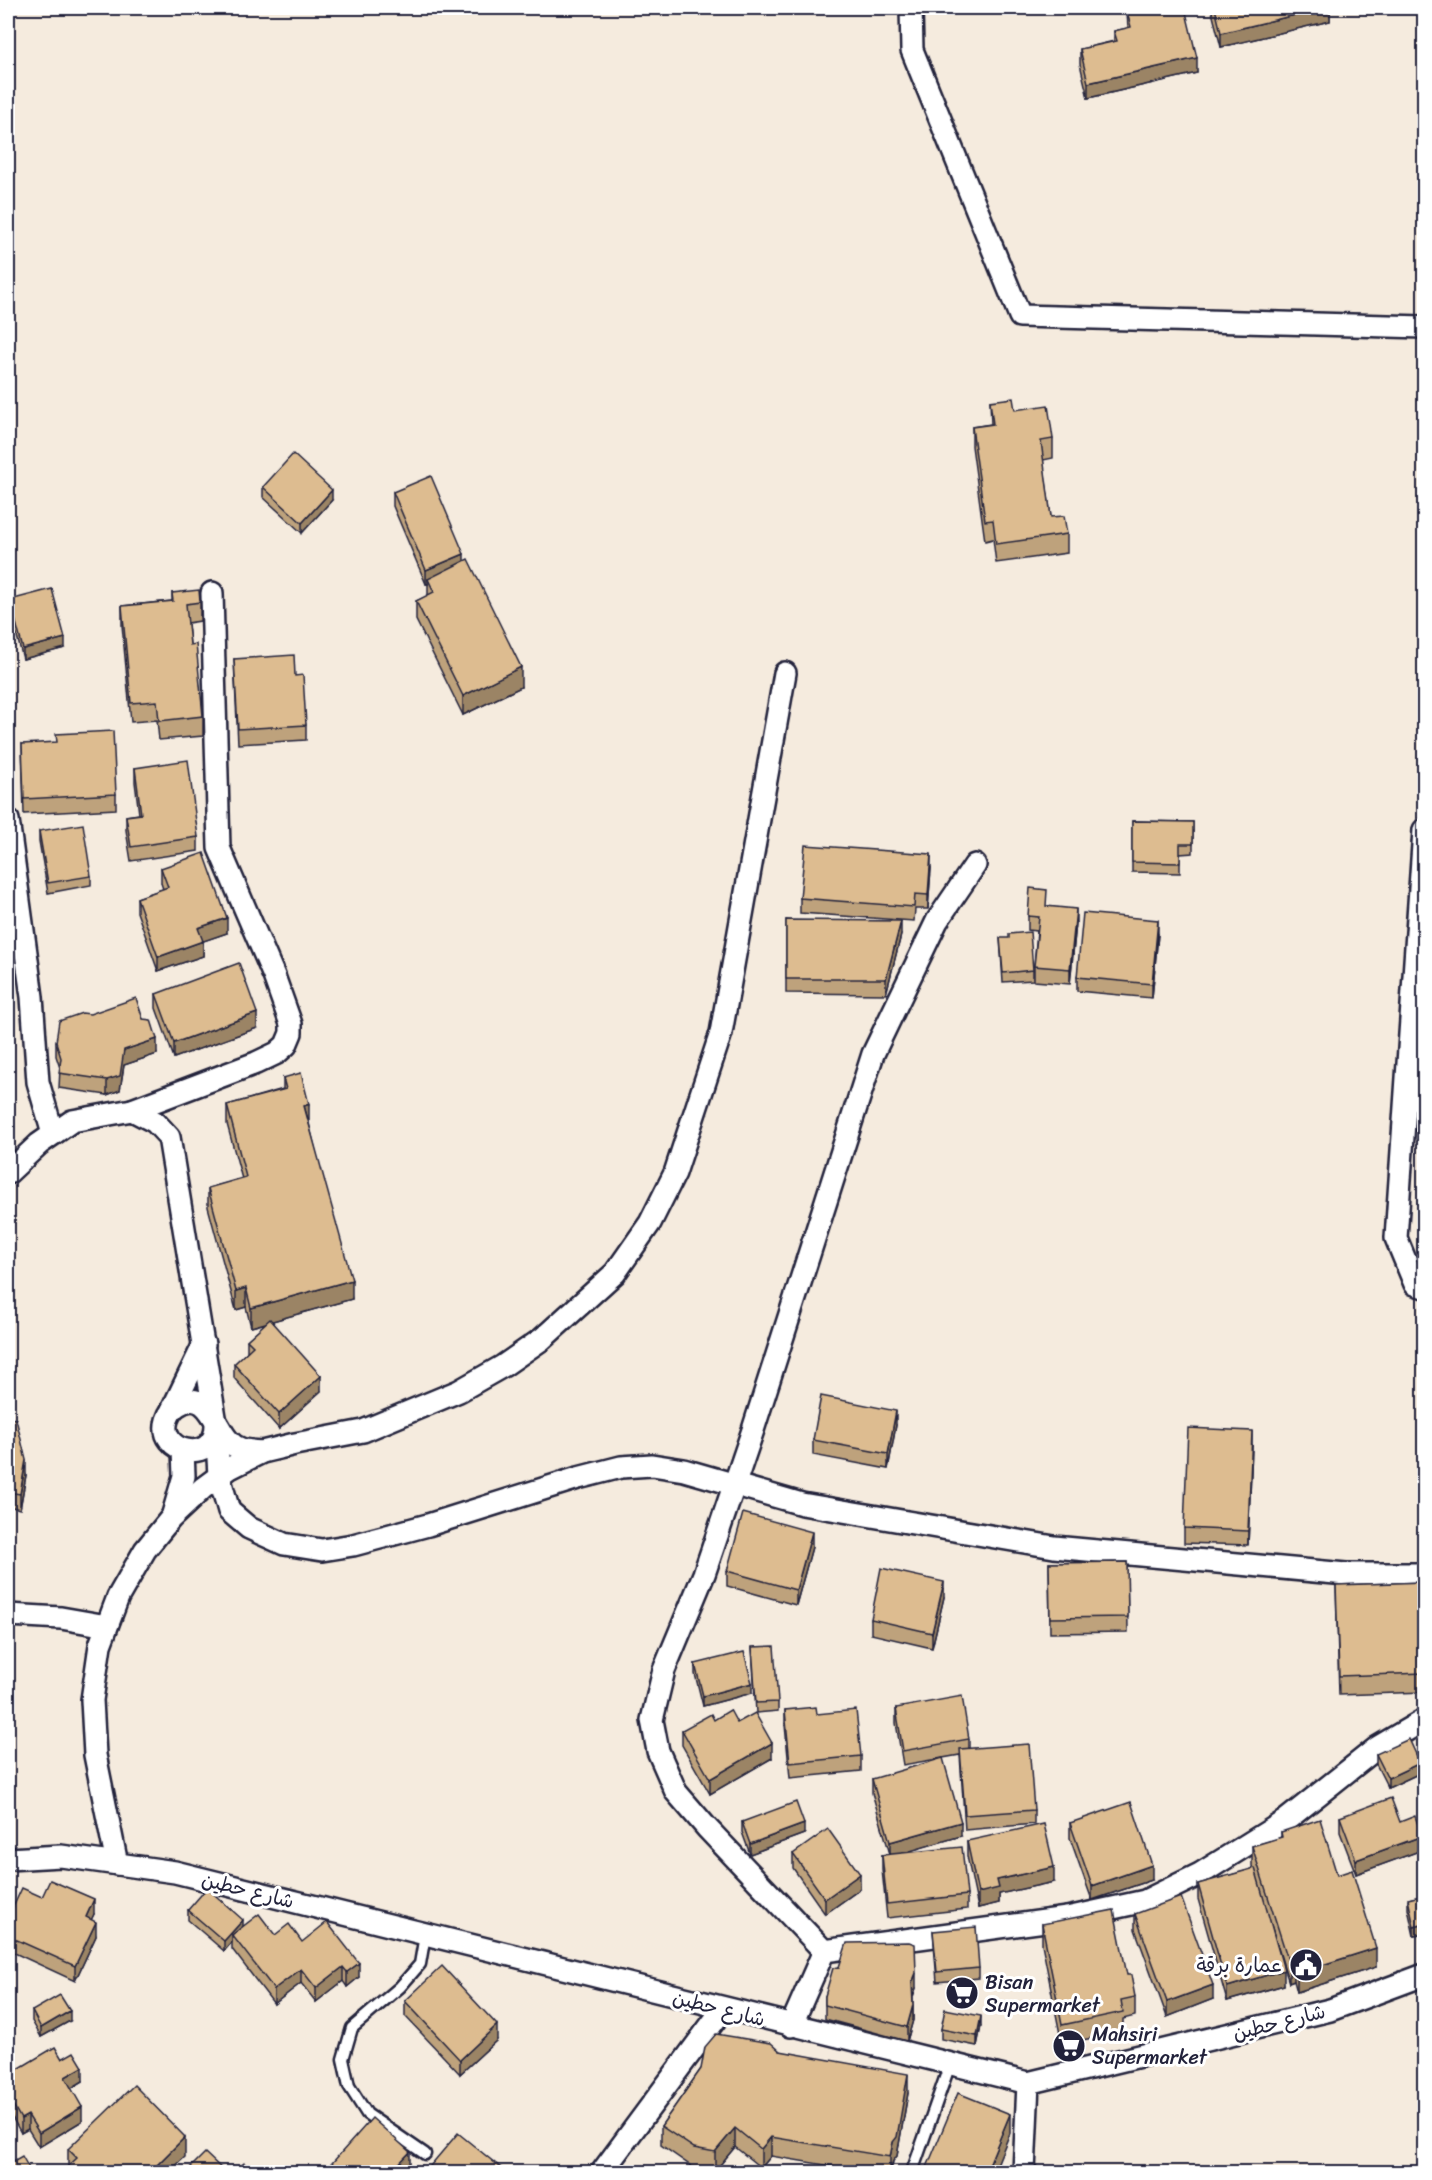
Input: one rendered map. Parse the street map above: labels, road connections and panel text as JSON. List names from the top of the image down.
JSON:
{
  "streets": {
    "street": ["شارع حطين"]
  },
  "places": {
    "public building": ["عمارة برقة"],
    "supermarket": ["Bisan Supermarket", "Mahsiri Supermarket"]
  }
}
